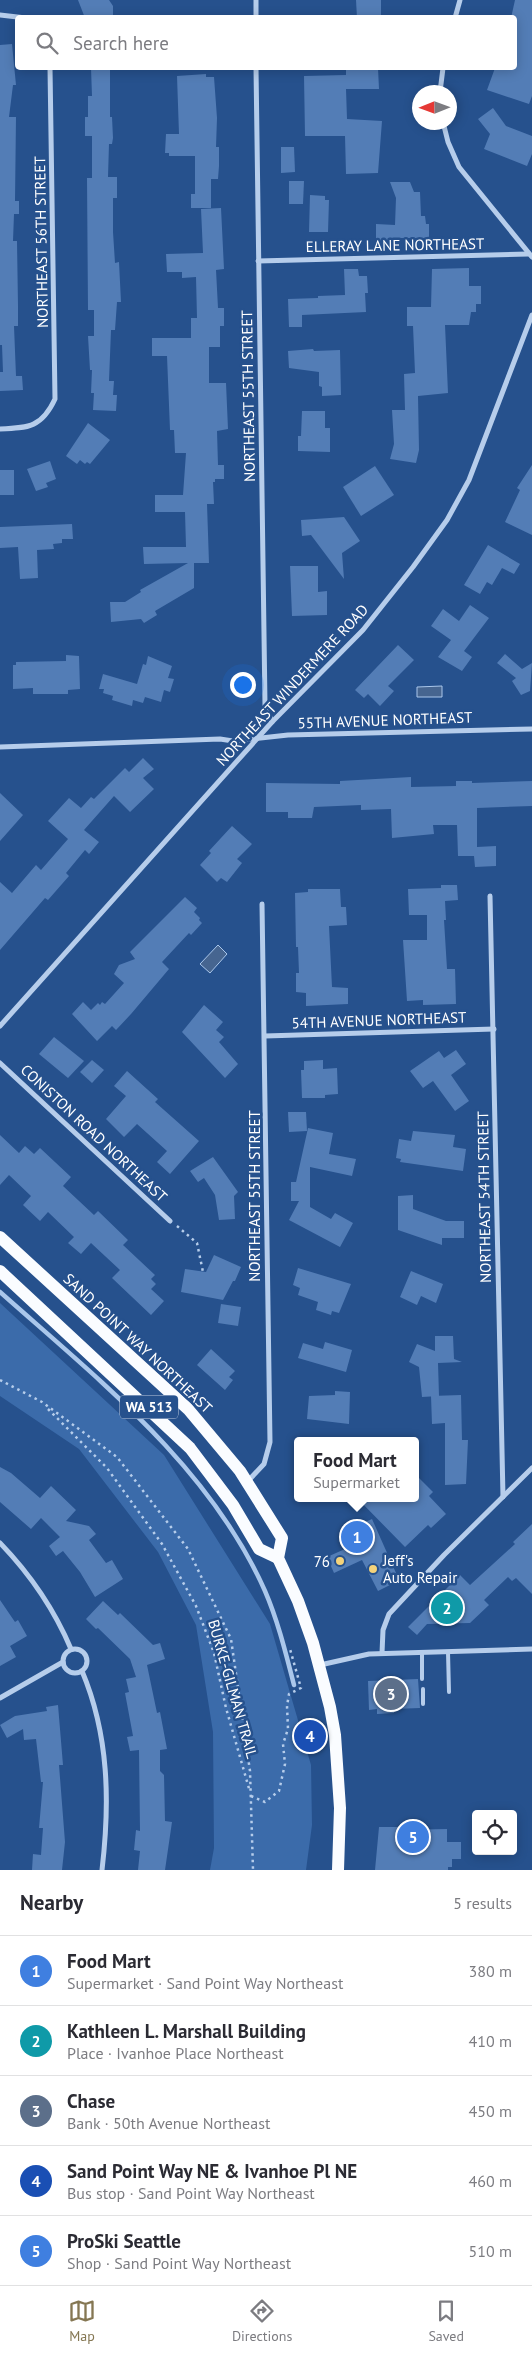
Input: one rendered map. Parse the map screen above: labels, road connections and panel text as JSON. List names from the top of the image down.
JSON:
{
  "streets": {
    "main road": ["SAND POINT WAY NORTHEAST", "WA 513"],
    "street": [
      "NORTHEAST 56TH STREET",
      "ELLERAY LANE NORTHEAST",
      "NORTHEAST 55TH STREET",
      "NORTHEAST WINDERMERE ROAD",
      "55TH AVENUE NORTHEAST",
      "54TH AVENUE NORTHEAST",
      "CONISTON ROAD NORTHEAST",
      "NORTHEAST 54TH STREET"
    ],
    "path": ["BURKE-GILMAN TRAIL"]
  },
  "crossings": [
    ["ELLERAY LANE NORTHEAST", "NORTHEAST 55TH STREET"],
    ["NORTHEAST 55TH STREET", "NORTHEAST WINDERMERE ROAD"],
    ["NORTHEAST 55TH STREET", "54TH AVENUE NORTHEAST"],
    ["NORTHEAST 55TH STREET", "SAND POINT WAY NORTHEAST"],
    ["NORTHEAST WINDERMERE ROAD", "55TH AVENUE NORTHEAST"],
    ["54TH AVENUE NORTHEAST", "NORTHEAST 54TH STREET"],
    ["SAND POINT WAY NORTHEAST", "WA 513"]
  ],
  "places": ["76", "Jeff's Auto Repair"],
  "north": "left",
  "page": {
    "search": "Search here",
    "popup": ["Food Mart", "Supermarket"],
    "pins": [
      "1",
      "2",
      "3",
      "4",
      "5"
    ],
    "heading": ["Nearby", "5 results"],
    "list": [
      {
        "mark": "1",
        "name": "Food Mart",
        "note": "Supermarket · Sand Point Way Northeast",
        "value": "380 m"
      },
      {
        "mark": "2",
        "name": "Kathleen L. Marshall Building",
        "note": "Place · Ivanhoe Place Northeast",
        "value": "410 m"
      },
      {
        "mark": "3",
        "name": "Chase",
        "note": "Bank · 50th Avenue Northeast",
        "value": "450 m"
      },
      {
        "mark": "4",
        "name": "Sand Point Way NE & Ivanhoe Pl NE",
        "note": "Bus stop · Sand Point Way Northeast",
        "value": "460 m"
      },
      {
        "mark": "5",
        "name": "ProSki Seattle",
        "note": "Shop · Sand Point Way Northeast",
        "value": "510 m"
      }
    ],
    "nav": ["Map", "Directions", "Saved"]
  }
}
